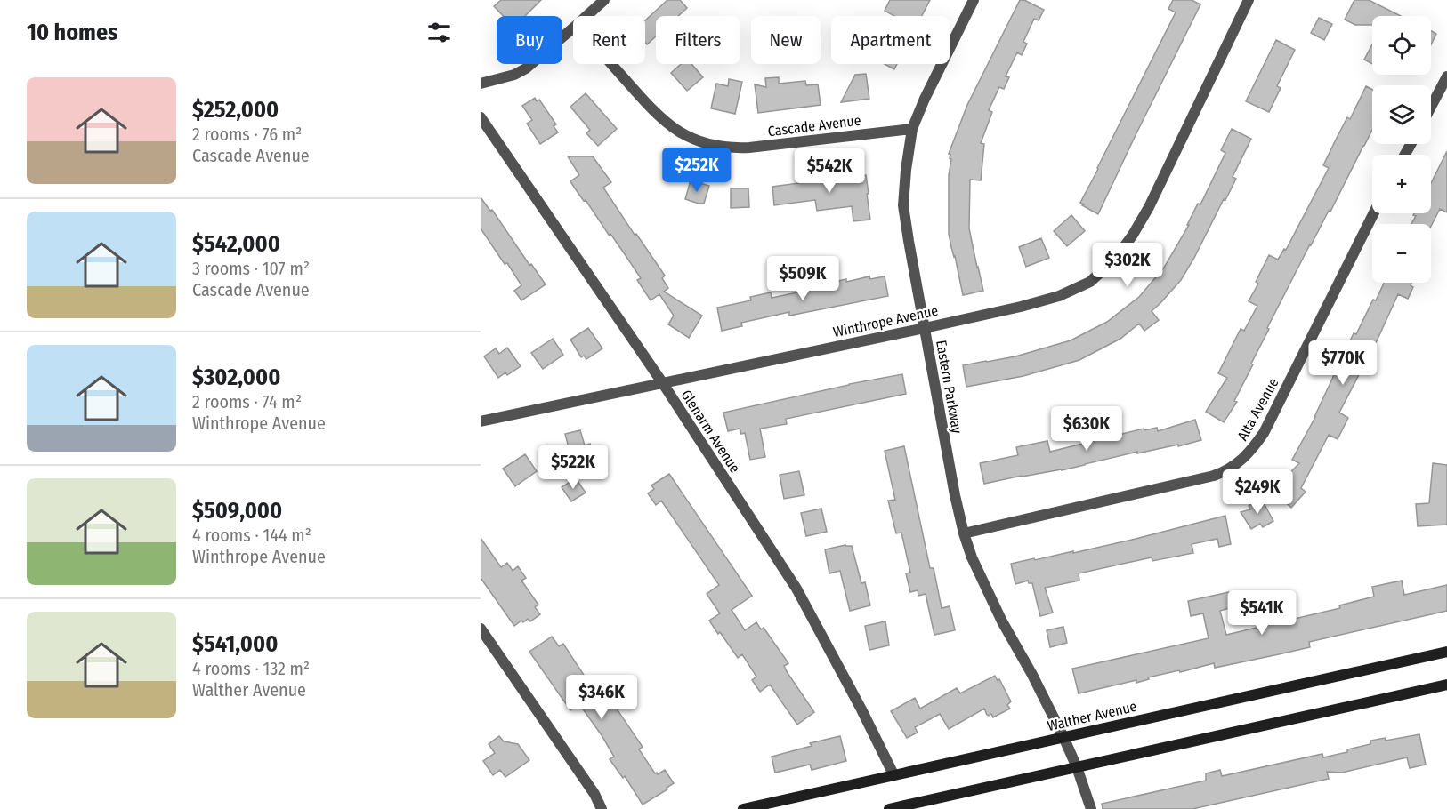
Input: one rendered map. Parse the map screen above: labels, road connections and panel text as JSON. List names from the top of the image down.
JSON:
{
  "streets": {
    "main road": ["Walther Avenue"],
    "street": [
      "Cascade Avenue",
      "Winthrope Avenue",
      "Eastern Parkway",
      "Alta Avenue",
      "Glenarm Avenue"
    ]
  },
  "crossings": [
    ["Cascade Avenue", "Eastern Parkway"],
    ["Winthrope Avenue", "Eastern Parkway"],
    ["Winthrope Avenue", "Glenarm Avenue"],
    ["Eastern Parkway", "Alta Avenue"],
    ["Eastern Parkway", "Walther Avenue"],
    ["Glenarm Avenue", "Walther Avenue"]
  ],
  "page": {
    "heading": "10 homes",
    "map_buttons": ["+", "−"],
    "chip": [
      "Buy",
      "Rent",
      "Filters",
      "New",
      "Apartment"
    ],
    "list": [
      {
        "name": "$252,000",
        "note": "2 rooms · 76 m² · Cascade Avenue"
      },
      {
        "name": "$542,000",
        "note": "3 rooms · 107 m² · Cascade Avenue"
      },
      {
        "name": "$302,000",
        "note": "2 rooms · 74 m² · Winthrope Avenue"
      },
      {
        "name": "$509,000",
        "note": "4 rooms · 144 m² · Winthrope Avenue"
      },
      {
        "name": "$541,000",
        "note": "4 rooms · 132 m² · Walther Avenue"
      }
    ],
    "price": [
      "$252K",
      "$542K",
      "$302K",
      "$509K",
      "$770K",
      "$630K",
      "$522K",
      "$249K",
      "$541K",
      "$346K"
    ]
  }
}
